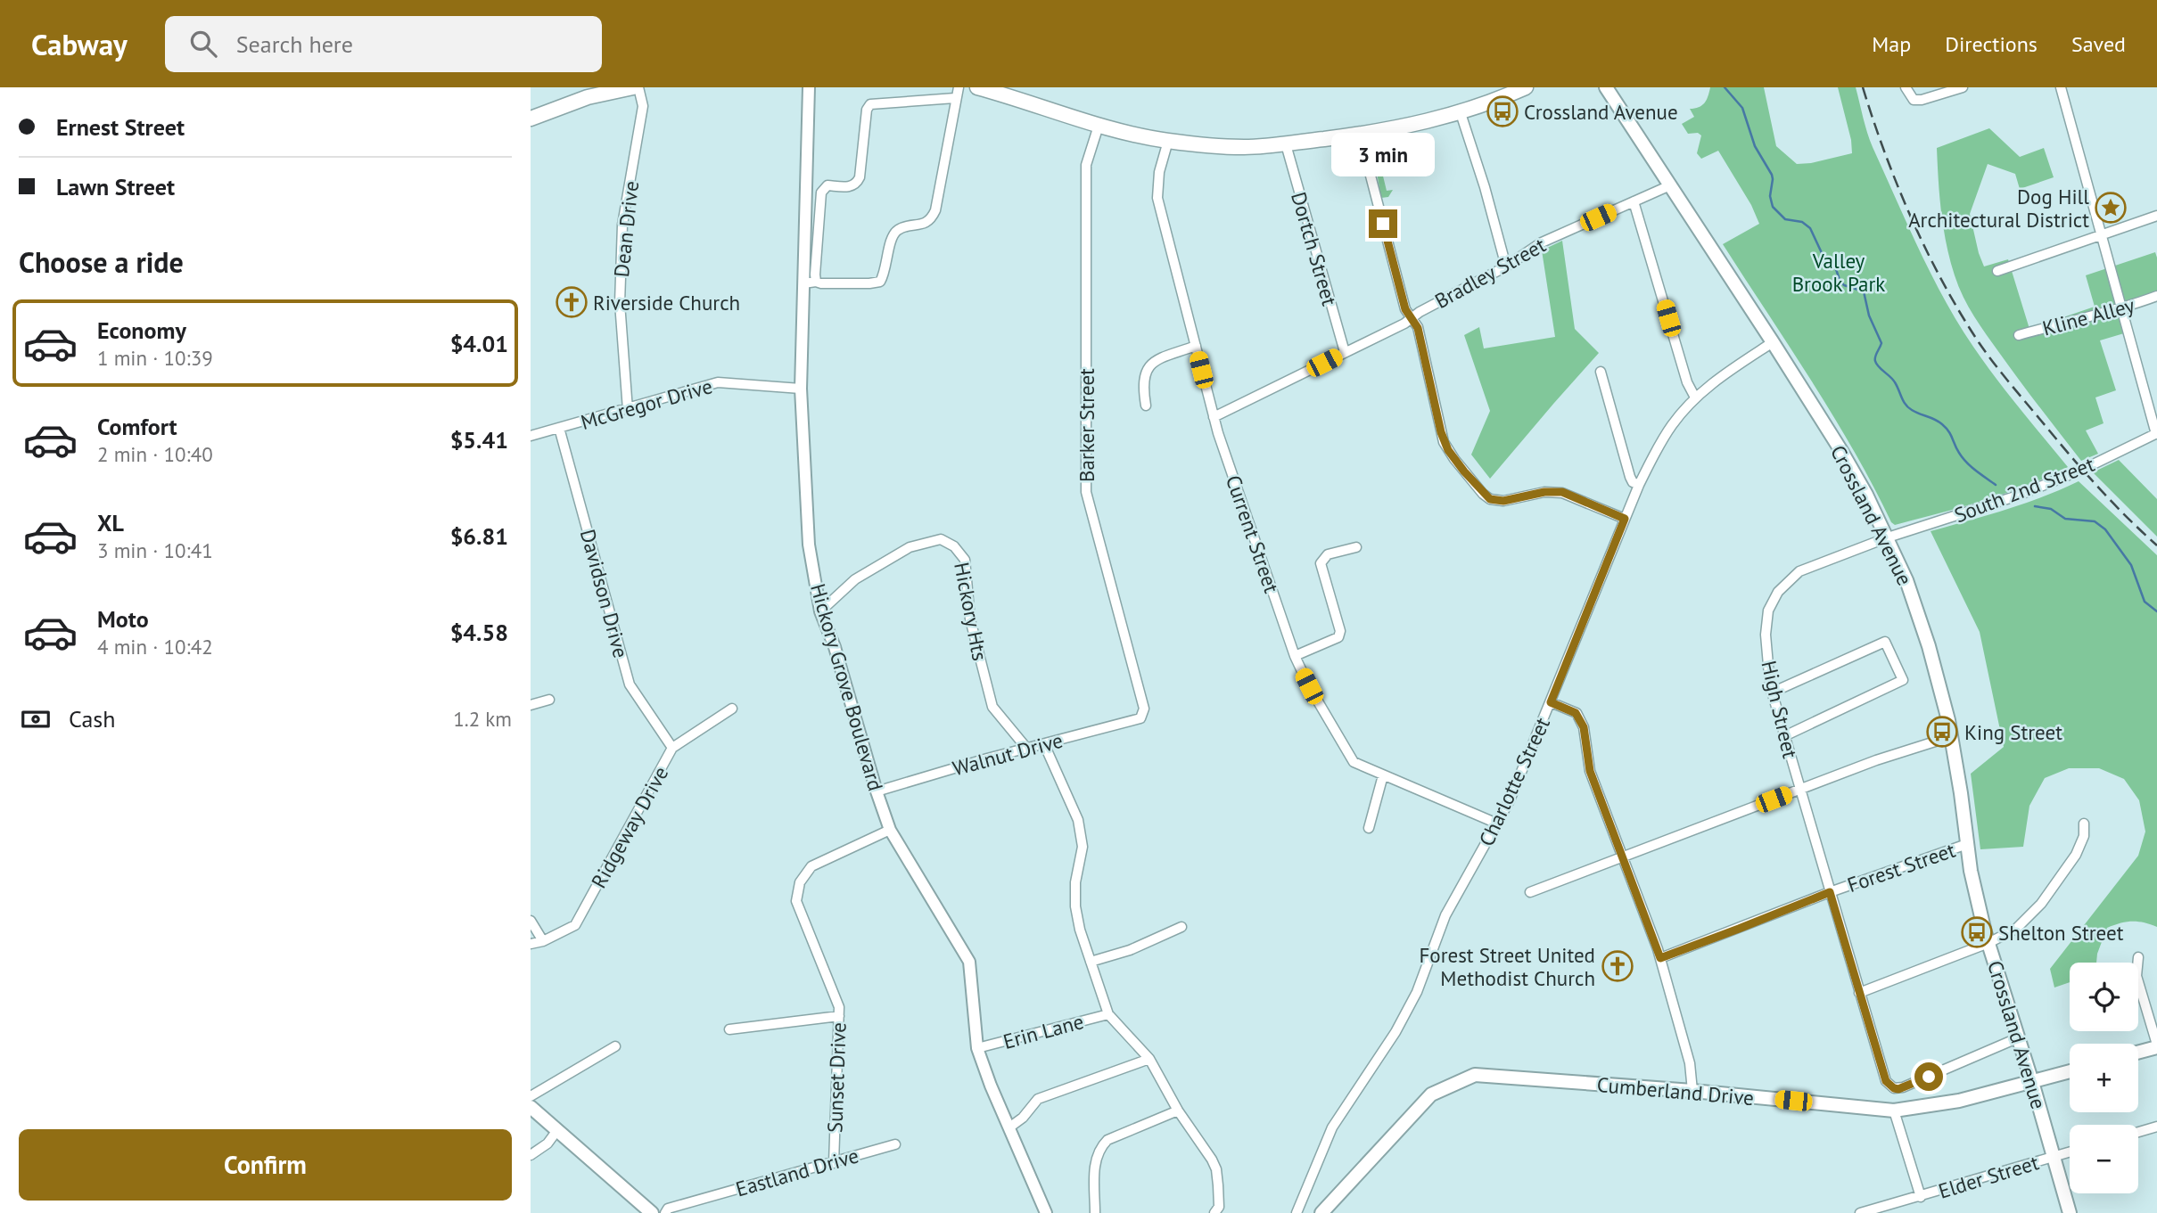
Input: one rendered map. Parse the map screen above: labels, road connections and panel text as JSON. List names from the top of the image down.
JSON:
{
  "streets": {
    "main road": ["Crossland Avenue", "Cumberland Drive"],
    "street": [
      "Dean Drive",
      "Dortch Street",
      "Bradley Street",
      "Kline Alley",
      "McGregor Drive",
      "Barker Street",
      "South 2nd Street",
      "Current Street",
      "Davidson Drive",
      "Hickory Hts",
      "Hickory Grove Boulevard",
      "High Street",
      "Walnut Drive",
      "Charlotte Street",
      "Ridgeway Drive",
      "Forest Street",
      "Erin Lane",
      "Sunset Drive",
      "Eastland Drive",
      "Elder Street"
    ]
  },
  "crossings": [
    ["Dean Drive", "McGregor Drive"],
    ["Dortch Street", "Bradley Street"],
    ["Bradley Street", "Crossland Avenue"],
    ["Bradley Street", "Current Street"],
    ["McGregor Drive", "Davidson Drive"],
    ["McGregor Drive", "Hickory Grove Boulevard"],
    ["Barker Street", "Walnut Drive"],
    ["South 2nd Street", "Crossland Avenue"],
    ["South 2nd Street", "High Street"],
    ["Crossland Avenue", "High Street"],
    ["Crossland Avenue", "Charlotte Street"],
    ["Crossland Avenue", "Forest Street"],
    ["Crossland Avenue", "Cumberland Drive"],
    ["Crossland Avenue", "Elder Street"],
    ["Current Street", "Charlotte Street"],
    ["Davidson Drive", "Ridgeway Drive"],
    ["Hickory Hts", "Hickory Grove Boulevard"],
    ["Hickory Hts", "Walnut Drive"],
    ["Hickory Grove Boulevard", "Walnut Drive"],
    ["Hickory Grove Boulevard", "Erin Lane"],
    ["Hickory Grove Boulevard", "Sunset Drive"],
    ["High Street", "Forest Street"],
    ["Sunset Drive", "Eastland Drive"]
  ],
  "parks": ["Valley Brook Park"],
  "places": {
    "bus stop": ["Crossland Avenue", "King Street", "Shelton Street"],
    "place": ["Dog Hill Architectural District"],
    "church": ["Riverside Church", "Forest Street United Methodist Church"]
  },
  "page": {
    "header": "Cabway",
    "search": "Search here",
    "nav": ["Map", "Directions", "Saved"],
    "banner": ["Ernest Street", "Lawn Street"],
    "bubble": "3 min",
    "heading": "Choose a ride",
    "list": [
      {
        "name": "Economy",
        "note": "1 min · 10:39",
        "value": "$4.01"
      },
      {
        "name": "Comfort",
        "note": "2 min · 10:40",
        "value": "$5.41"
      },
      {
        "name": "XL",
        "note": "3 min · 10:41",
        "value": "$6.81"
      },
      {
        "name": "Moto",
        "note": "4 min · 10:42",
        "value": "$4.58"
      }
    ],
    "pay": ["Cash", "1.2 km"],
    "map_buttons": ["+", "−"],
    "buttons": "Confirm"
  }
}
